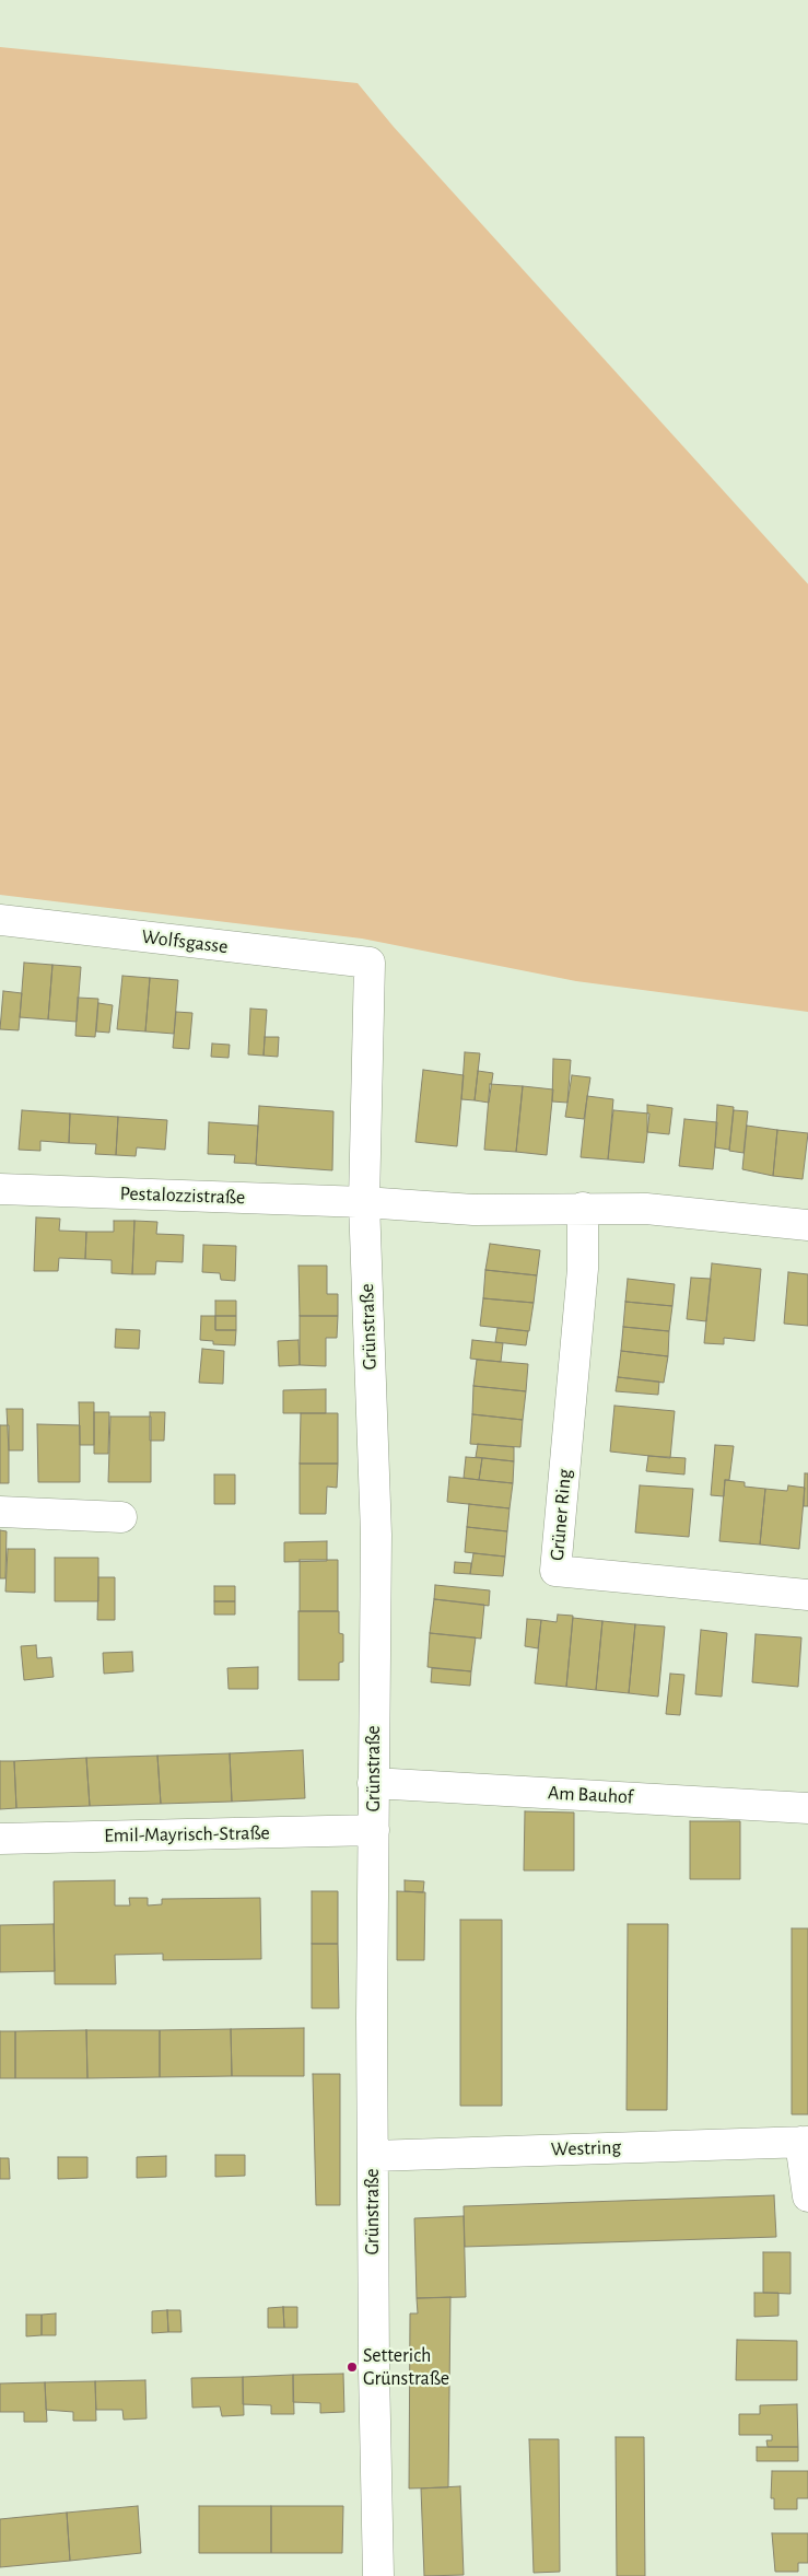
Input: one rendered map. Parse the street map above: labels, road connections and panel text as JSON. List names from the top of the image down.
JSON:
{
  "streets": {
    "street": [
      "Wolfsgasse",
      "Pestalozzistraße",
      "Grünstraße",
      "Grüner Ring",
      "Am Bauhof",
      "Emil-Mayrisch-Straße",
      "Westring"
    ]
  },
  "crossings": [
    ["Wolfsgasse", "Grünstraße"],
    ["Pestalozzistraße", "Grünstraße"],
    ["Grünstraße", "Am Bauhof"],
    ["Grünstraße", "Emil-Mayrisch-Straße"],
    ["Grünstraße", "Westring"]
  ],
  "places": ["Setterich Grünstraße"]
}
